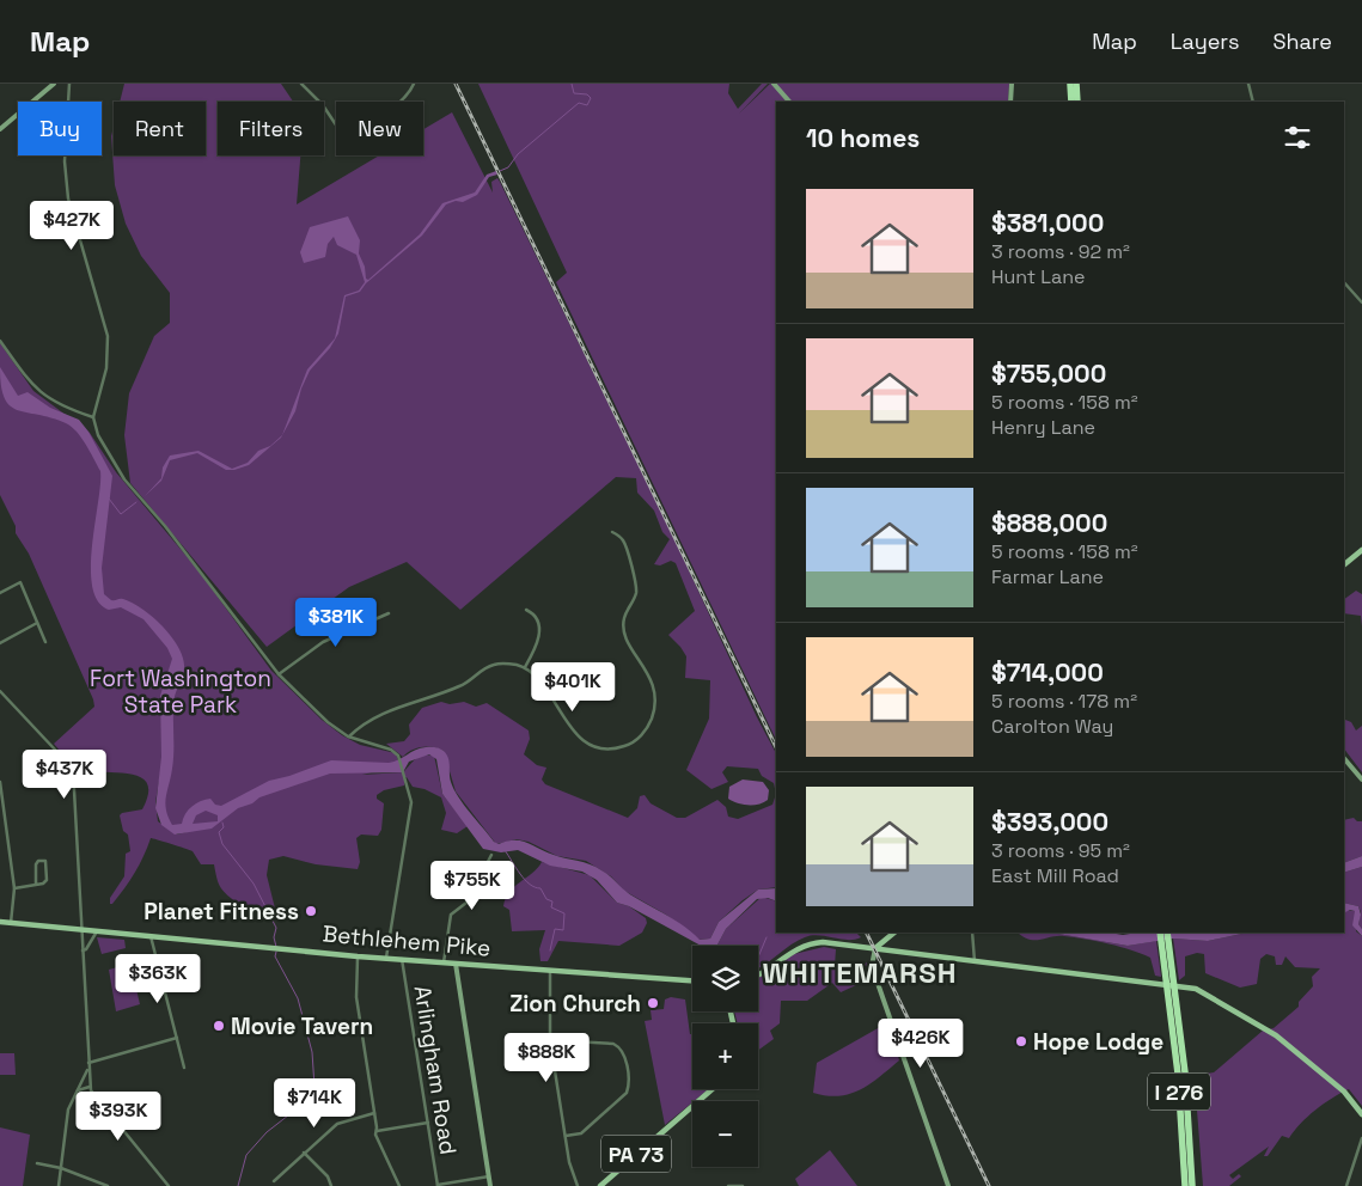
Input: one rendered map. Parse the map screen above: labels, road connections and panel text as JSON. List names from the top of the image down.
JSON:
{
  "streets": {
    "highway": ["I 276"],
    "main road": ["Bethlehem Pike", "PA 73"],
    "street": ["Arlingham Road"]
  },
  "crossings": [
    ["Bethlehem Pike", "Arlingham Road"]
  ],
  "districts": ["WHITEMARSH"],
  "parks": ["Fort Washington State Park"],
  "places": [
    "Planet Fitness",
    "Zion Church",
    "Movie Tavern",
    "Hope Lodge"
  ],
  "page": {
    "header": "Map",
    "nav": ["Map", "Layers", "Share"],
    "chip": [
      "Buy",
      "Rent",
      "Filters",
      "New"
    ],
    "heading": "10 homes",
    "list": [
      {
        "name": "$381,000",
        "note": "3 rooms · 92 m² · Hunt Lane"
      },
      {
        "name": "$755,000",
        "note": "5 rooms · 158 m² · Henry Lane"
      },
      {
        "name": "$888,000",
        "note": "5 rooms · 158 m² · Farmar Lane"
      },
      {
        "name": "$714,000",
        "note": "5 rooms · 178 m² · Carolton Way"
      },
      {
        "name": "$393,000",
        "note": "3 rooms · 95 m² · East Mill Road"
      }
    ],
    "price": [
      "$427K",
      "$381K",
      "$401K",
      "$437K",
      "$755K",
      "$363K",
      "$426K",
      "$888K",
      "$714K",
      "$393K"
    ],
    "map_buttons": ["+", "−"]
  }
}
